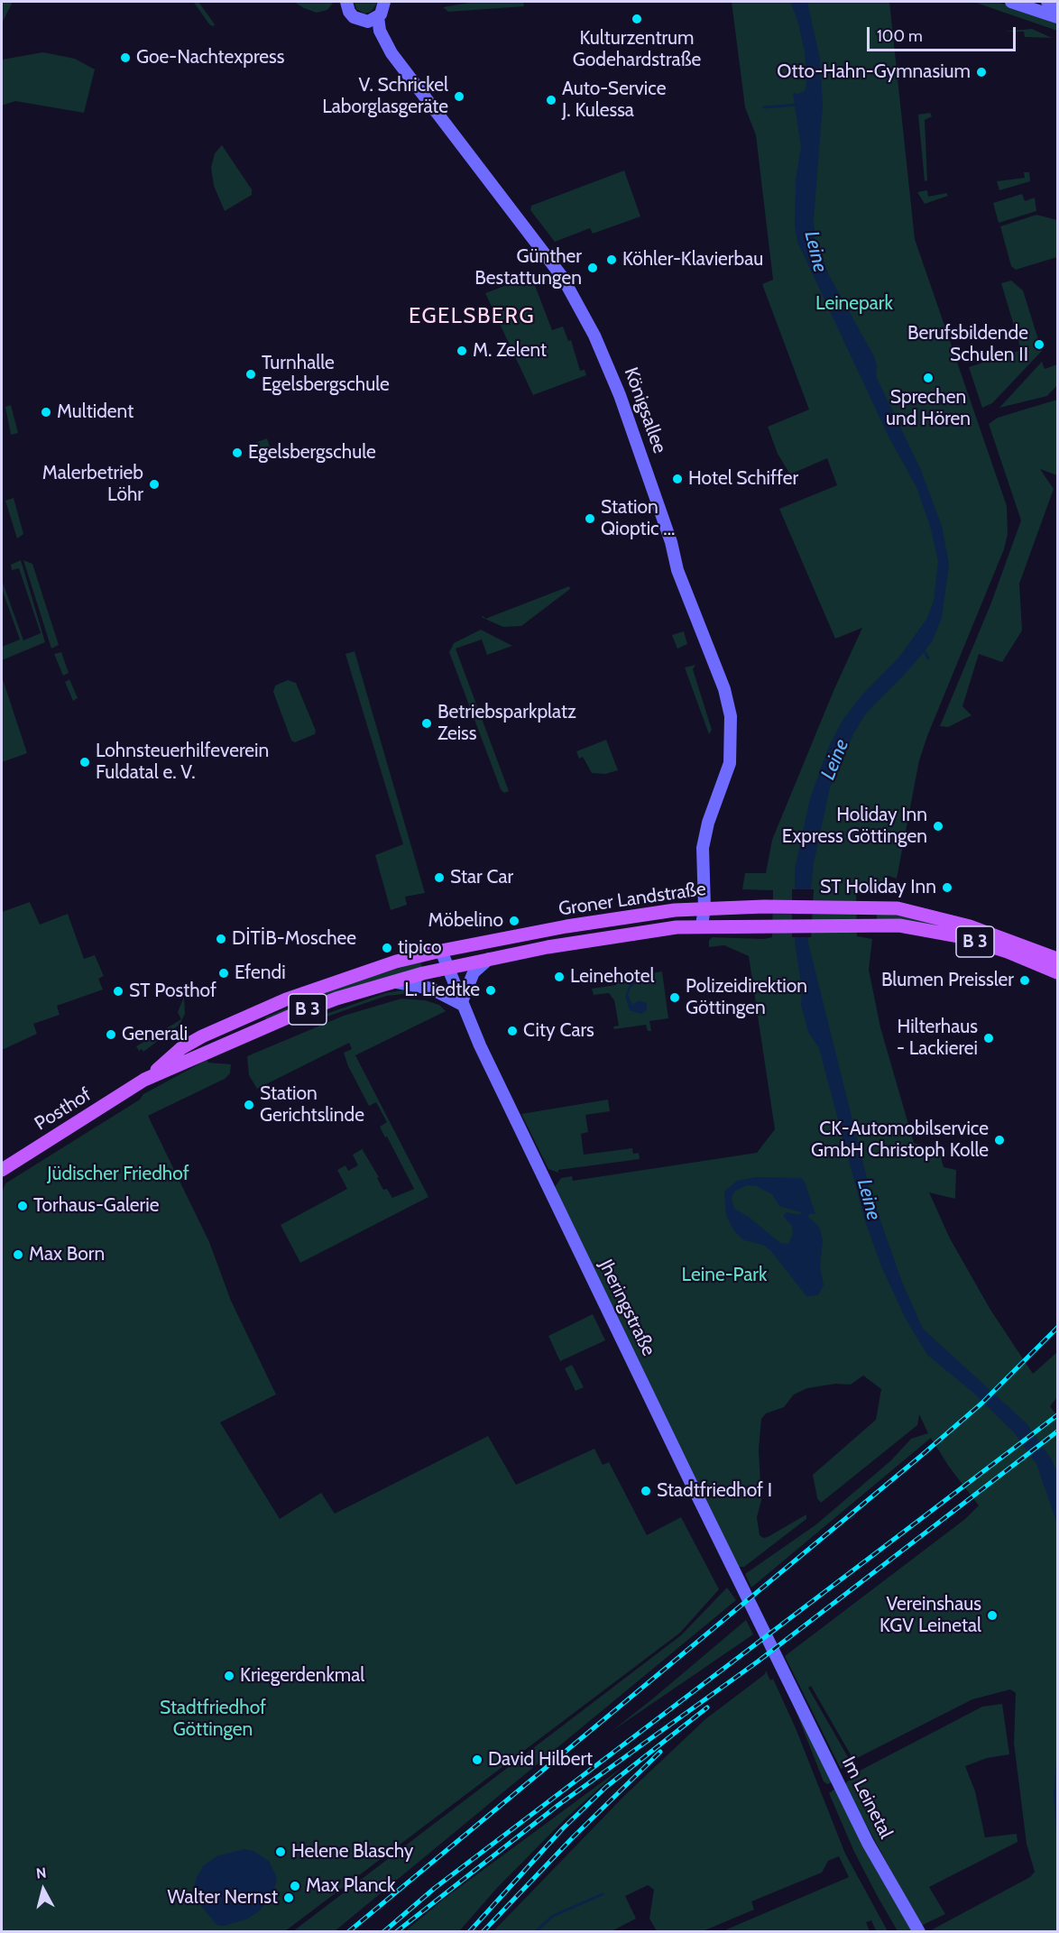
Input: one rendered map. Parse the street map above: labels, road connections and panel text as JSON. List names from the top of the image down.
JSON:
{
  "streets": {
    "main road": [
      "Königsallee",
      "Groner Landstraße",
      "B 3",
      "Posthof",
      "Jheringstraße",
      "Im Leinetal"
    ]
  },
  "crossings": [
    ["Königsallee", "Groner Landstraße"],
    ["Groner Landstraße", "Posthof"],
    ["Groner Landstraße", "Jheringstraße"],
    ["Jheringstraße", "Im Leinetal"]
  ],
  "districts": ["EGELSBERG"],
  "water": ["Leine"],
  "parks": [
    "Leinepark",
    "Jüdischer Friedhof",
    "Leine-Park",
    "Stadtfriedhof Göttingen"
  ],
  "places": [
    "Kulturzentrum Godehardstraße",
    "Goe-Nachtexpress",
    "Otto-Hahn-Gymnasium",
    "V. Schrickel Laborglasgeräte",
    "Auto-Service J. Kulessa",
    "Köhler-Klavierbau",
    "Günther Bestattungen",
    "Berufsbildende Schulen II",
    "M. Zelent",
    "Turnhalle Egelsbergschule",
    "Sprechen und Hören",
    "Multident",
    "Egelsbergschule",
    "Hotel Schiffer",
    "Malerbetrieb Löhr",
    "Station Qioptic ...",
    "Betriebsparkplatz Zeiss",
    "Lohnsteuerhilfeverein Fuldatal e. V.",
    "Holiday Inn Express Göttingen",
    "Star Car",
    "ST Holiday Inn",
    "Möbelino",
    "DİTİB-Moschee",
    "tipico",
    "Efendi",
    "Leinehotel",
    "Blumen Preissler",
    "L. Liedtke",
    "ST Posthof",
    "Polizeidirektion Göttingen",
    "City Cars",
    "Generali",
    "Hilterhaus - Lackierei",
    "Station Gerichtslinde",
    "CK-Automobilservice GmbH Christoph Kolle",
    "Torhaus-Galerie",
    "Max Born",
    "Stadtfriedhof I",
    "Vereinshaus KGV Leinetal",
    "Kriegerdenkmal",
    "David Hilbert",
    "Helene Blaschy",
    "Max Planck",
    "Walter Nernst"
  ],
  "scale_bar": "100 m",
  "north": "top"
}
